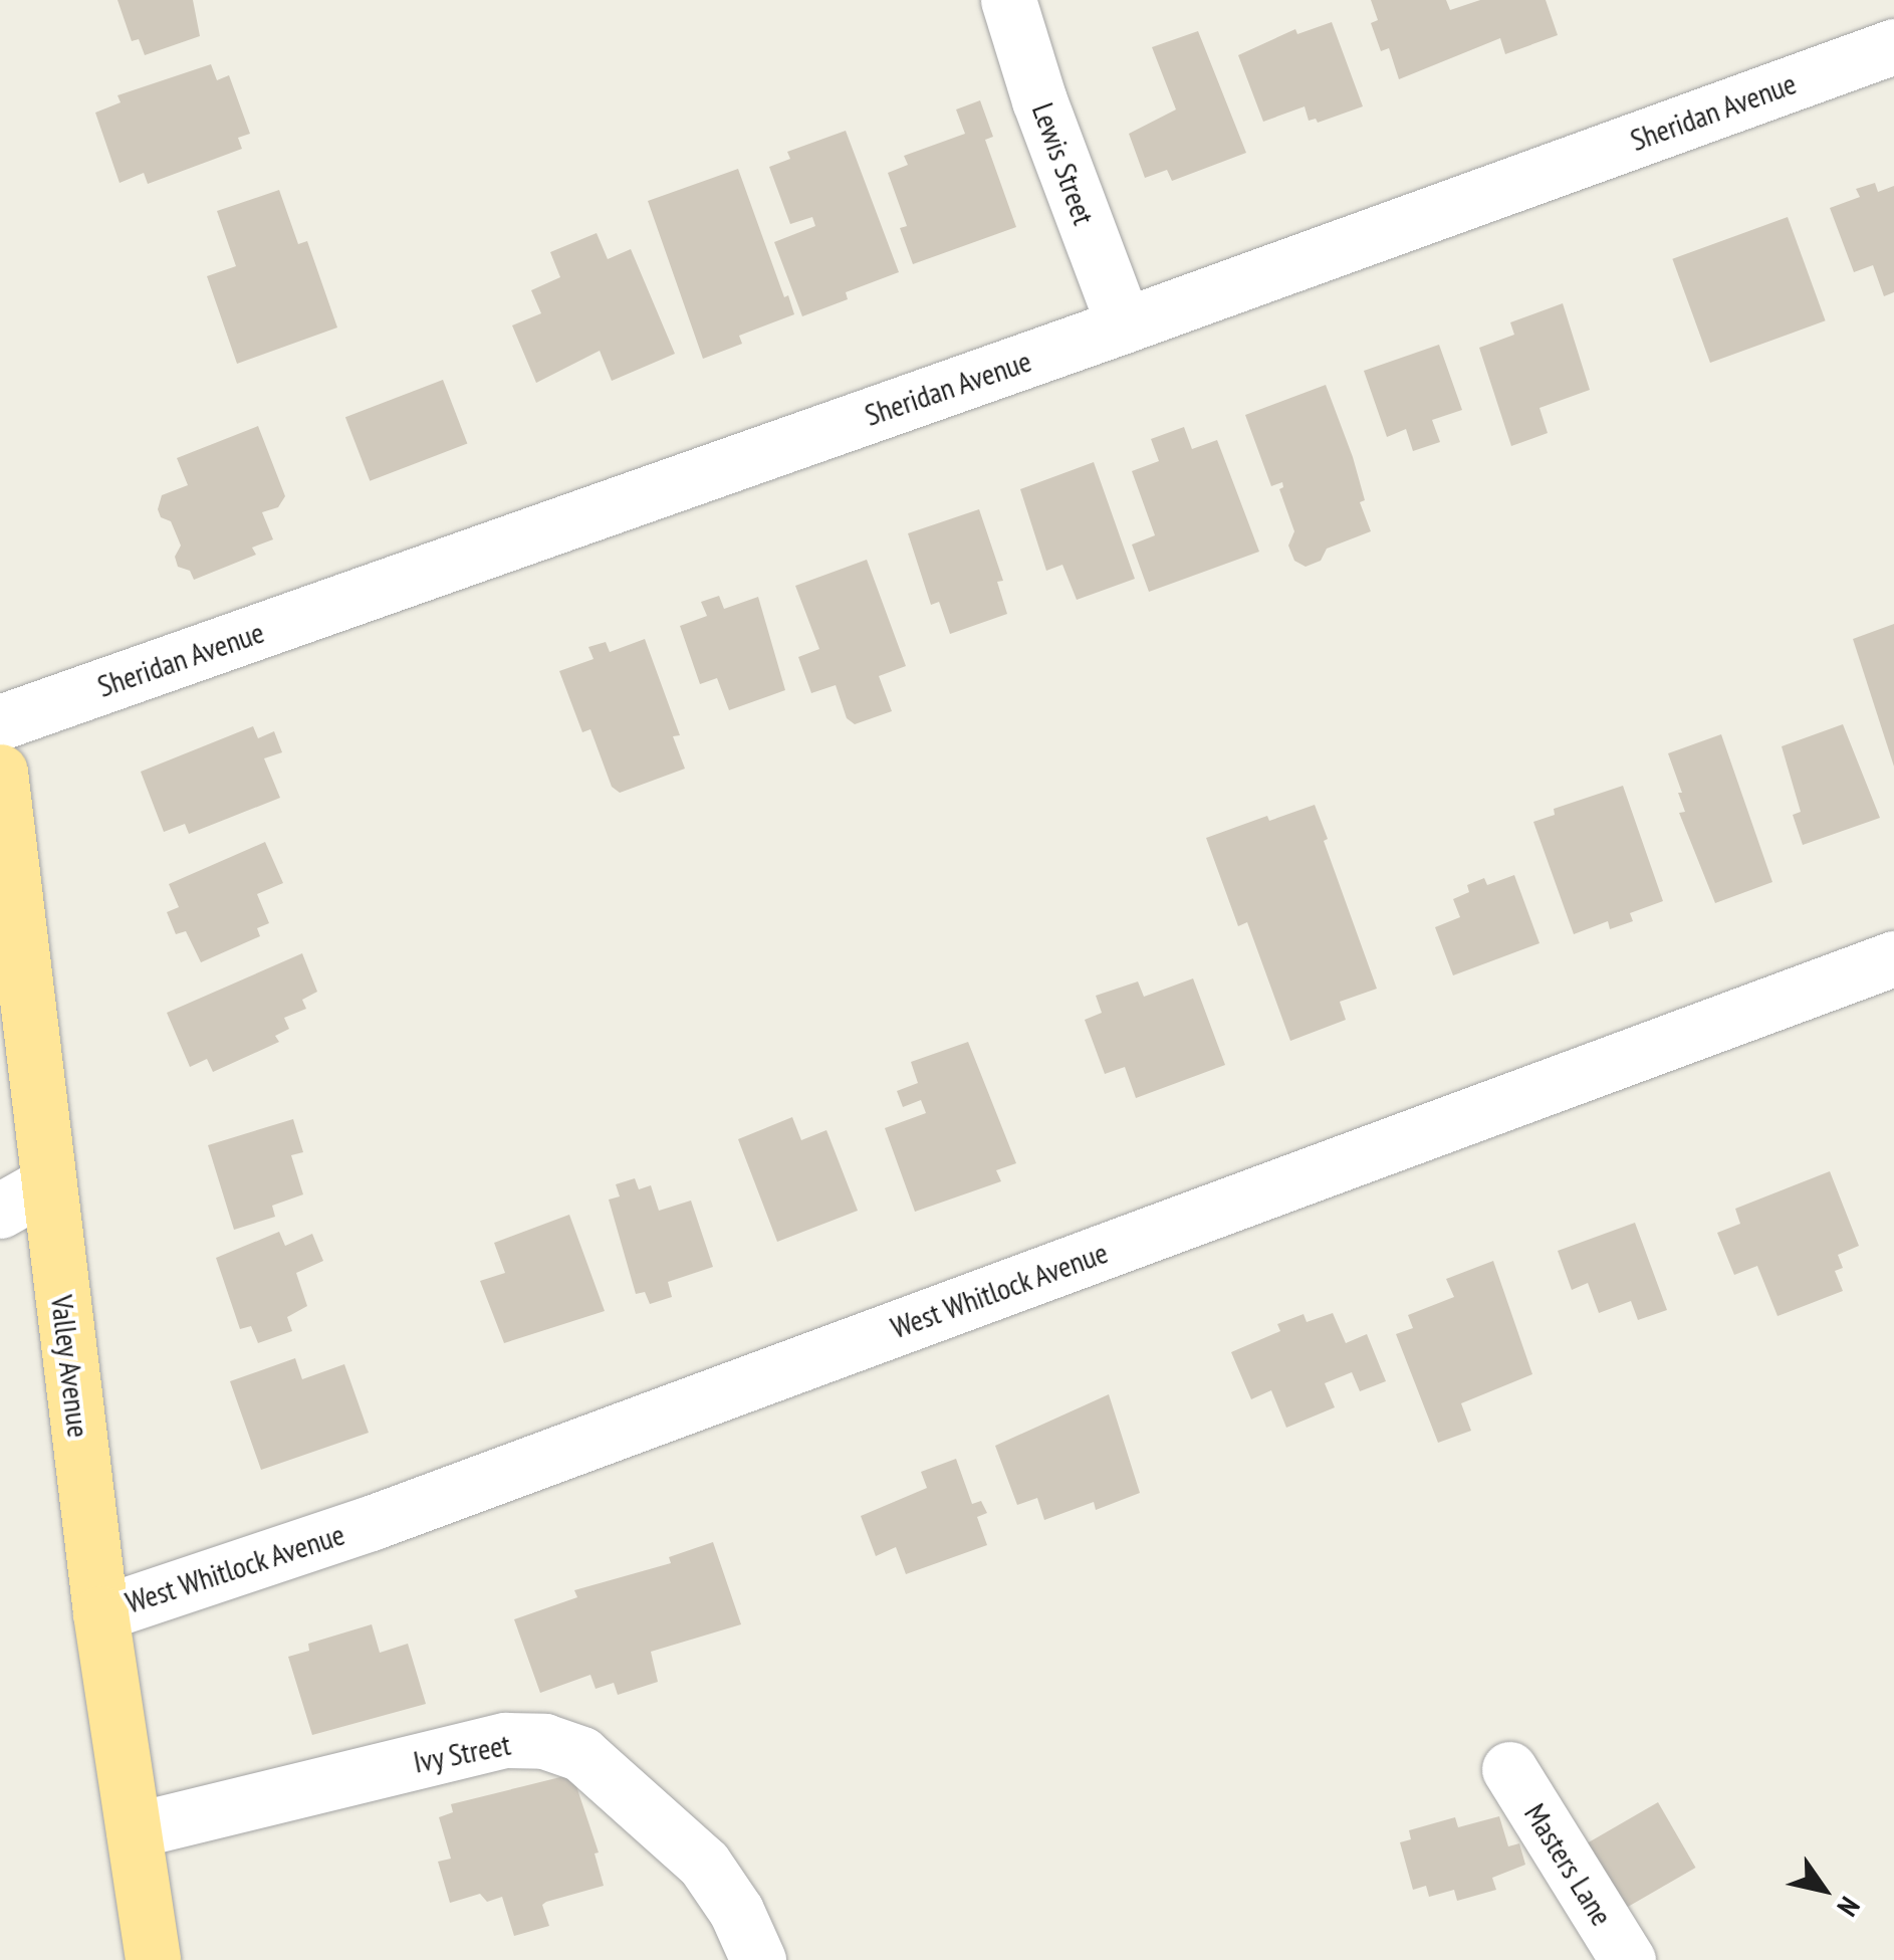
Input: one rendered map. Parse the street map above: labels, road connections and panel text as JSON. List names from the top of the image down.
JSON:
{
  "streets": {
    "main road": ["Valley Avenue"],
    "street": [
      "Sheridan Avenue",
      "Lewis Street",
      "West Whitlock Avenue",
      "Ivy Street",
      "Masters Lane"
    ]
  },
  "crossings": [
    ["Sheridan Avenue", "Lewis Street"],
    ["West Whitlock Avenue", "Valley Avenue"],
    ["Valley Avenue", "Ivy Street"]
  ],
  "north": "bottom right"
}
